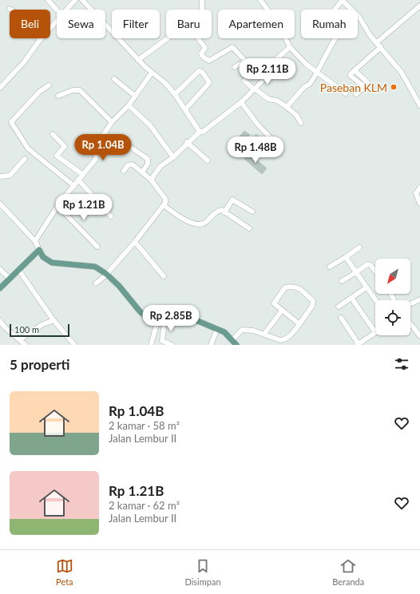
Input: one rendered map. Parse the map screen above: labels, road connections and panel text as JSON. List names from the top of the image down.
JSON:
{
  "places": ["Paseban KLM"],
  "scale_bar": "100 m",
  "north": "bottom left",
  "page": {
    "chip": [
      "Beli",
      "Sewa",
      "Filter",
      "Baru",
      "Apartemen",
      "Rumah"
    ],
    "price": [
      "Rp 2.11B",
      "Rp 1.04B",
      "Rp 1.48B",
      "Rp 1.21B",
      "Rp 2.85B"
    ],
    "scale": "100 m",
    "heading": "5 properti",
    "list": [
      {
        "name": "Rp 1.04B",
        "note": "2 kamar · 58 m² · Jalan Lembur II"
      },
      {
        "name": "Rp 1.21B",
        "note": "2 kamar · 62 m² · Jalan Lembur II"
      }
    ],
    "tabs": ["Peta", "Disimpan", "Beranda"]
  }
}
